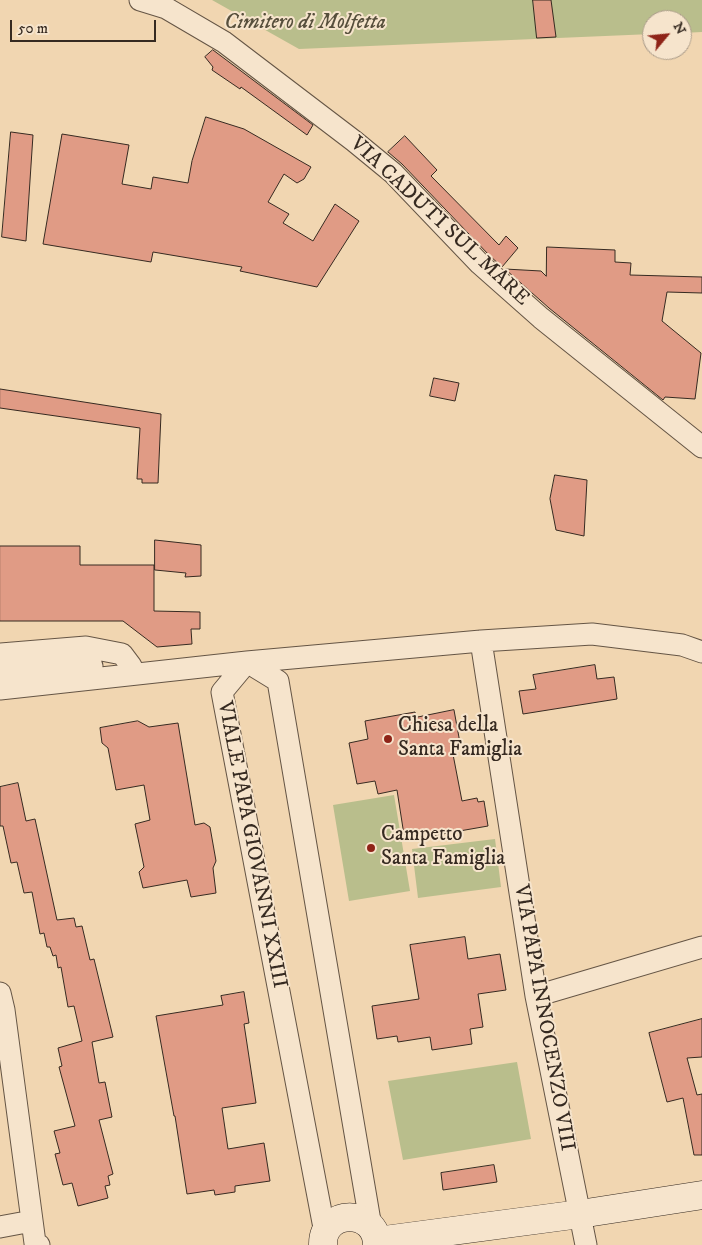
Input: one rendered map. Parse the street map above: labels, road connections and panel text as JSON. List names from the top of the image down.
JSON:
{
  "streets": {
    "main road": ["VIALE PAPA GIOVANNI XXIII"],
    "street": ["VIA CADUTI SUL MARE", "VIA PAPA INNOCENZO VIII"]
  },
  "parks": ["Cimitero di Molfetta"],
  "places": ["Chiesa della Santa Famiglia", "Campetto Santa Famiglia"],
  "scale_bar": "50 m",
  "north": "top right"
}
